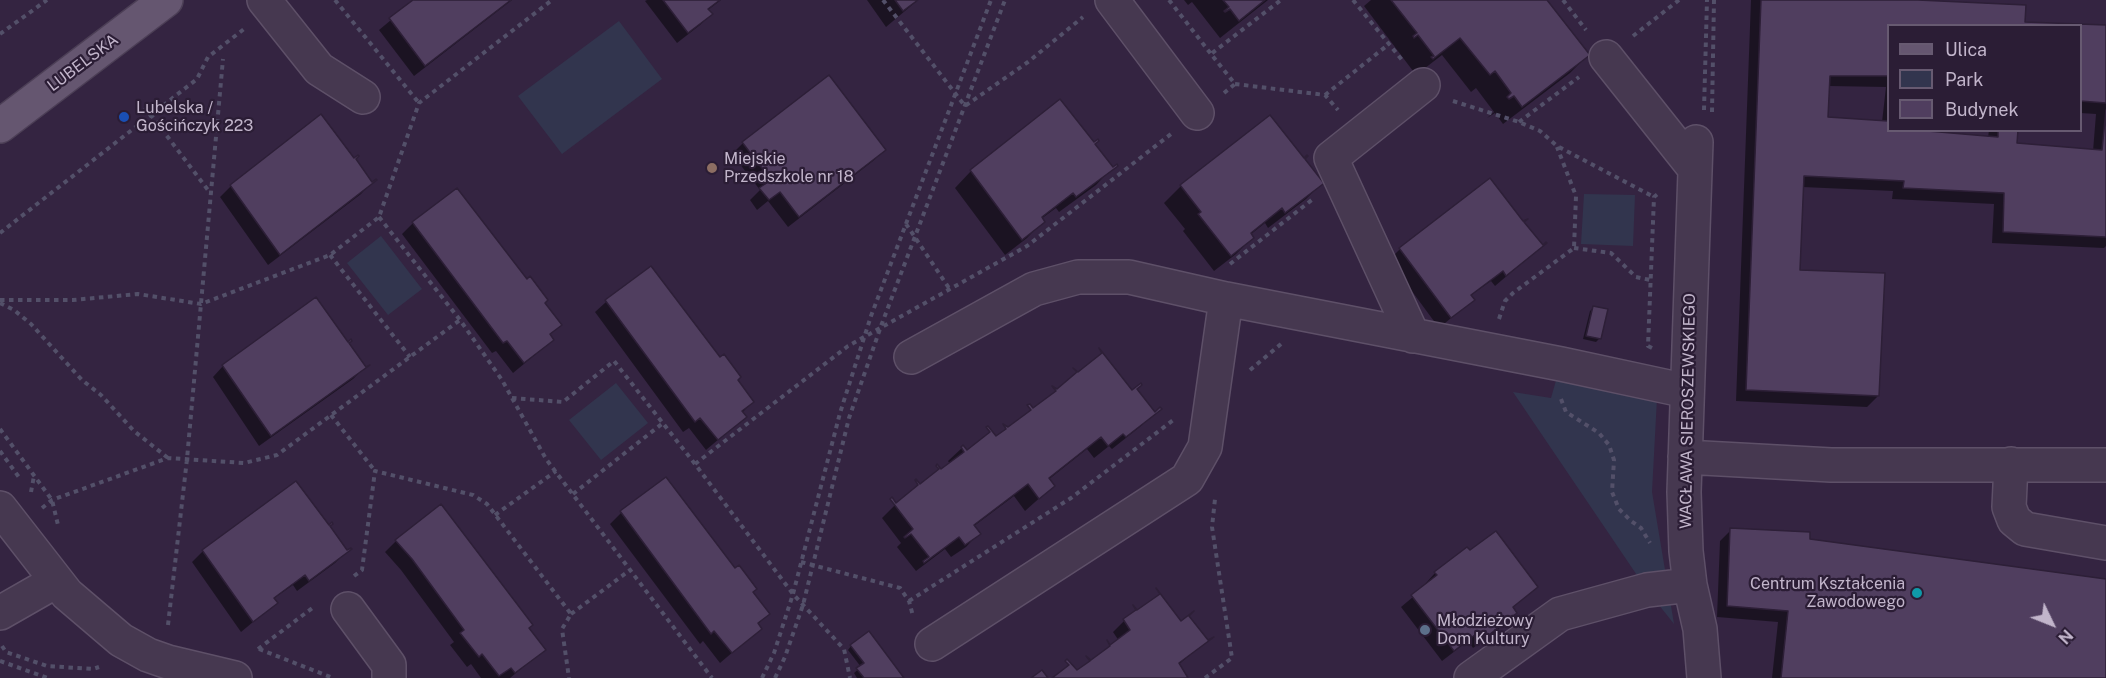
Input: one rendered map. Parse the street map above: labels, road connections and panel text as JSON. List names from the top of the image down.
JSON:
{
  "streets": {
    "main road": ["LUBELSKA"],
    "street": ["WACŁAWA SIEROSZEWSKIEGO"]
  },
  "places": [
    "Lubelska / Gościńczyk 223",
    "Miejskie Przedszkole nr 18",
    "Centrum Kształcenia Zawodowego",
    "Młodzieżowy Dom Kultury"
  ],
  "legend": ["Ulica", "Park", "Budynek"],
  "north": "bottom right"
}
